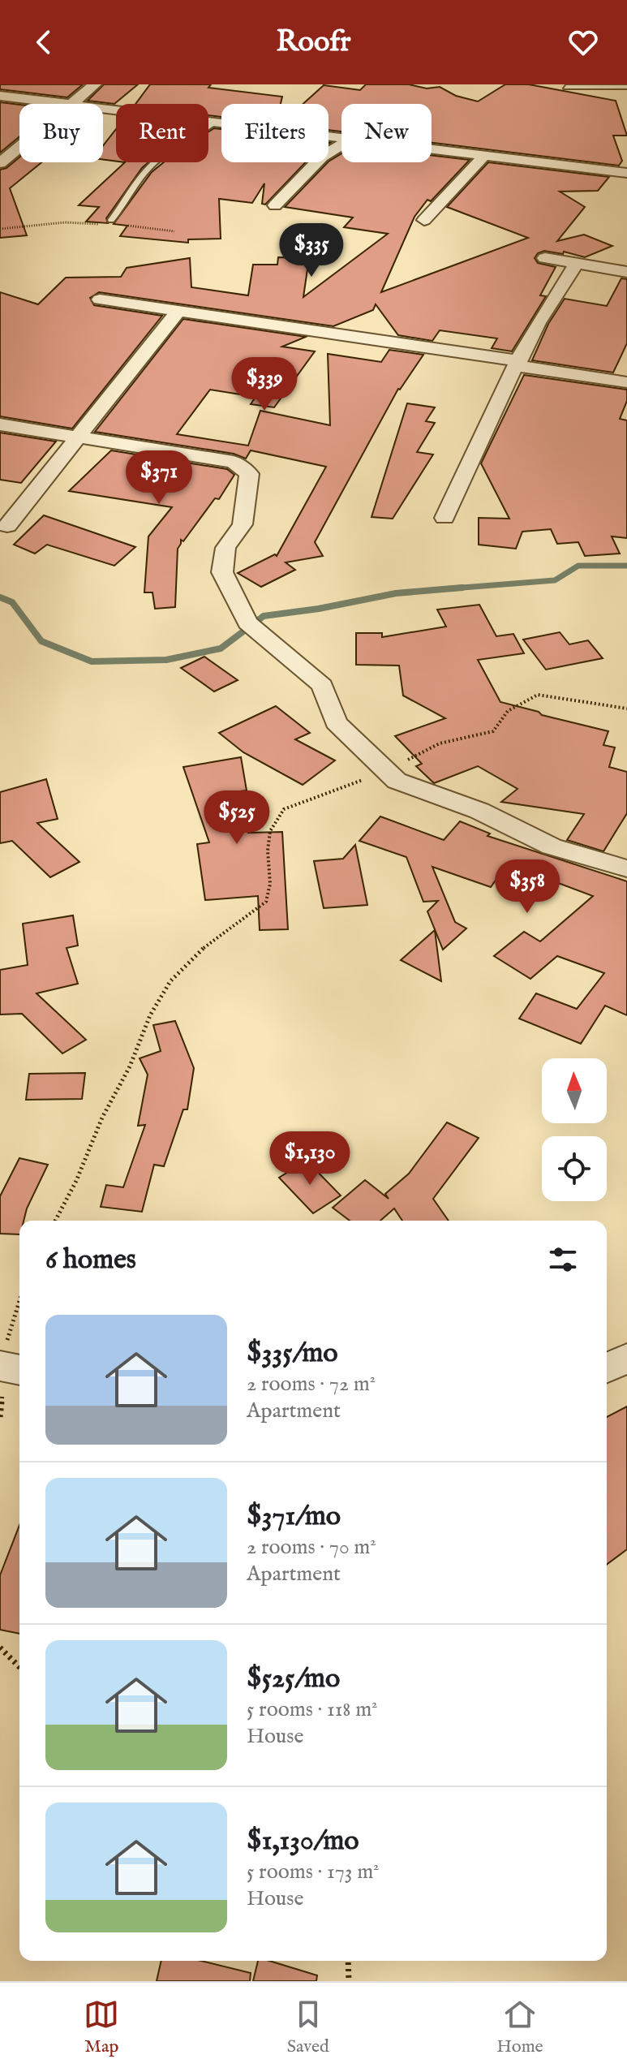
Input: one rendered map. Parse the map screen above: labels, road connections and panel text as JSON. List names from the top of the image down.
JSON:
{
  "north": "top",
  "page": {
    "header": "Roofr",
    "chip": [
      "Buy",
      "Rent",
      "Filters",
      "New"
    ],
    "price": [
      "$335",
      "$339",
      "$371",
      "$525",
      "$358",
      "$1,130"
    ],
    "heading": "6 homes",
    "list": [
      {
        "name": "$335/mo",
        "note": "2 rooms · 72 m² · Apartment"
      },
      {
        "name": "$371/mo",
        "note": "2 rooms · 70 m² · Apartment"
      },
      {
        "name": "$525/mo",
        "note": "5 rooms · 118 m² · House"
      },
      {
        "name": "$1,130/mo",
        "note": "5 rooms · 173 m² · House"
      }
    ],
    "tabs": ["Map", "Saved", "Home"]
  }
}
